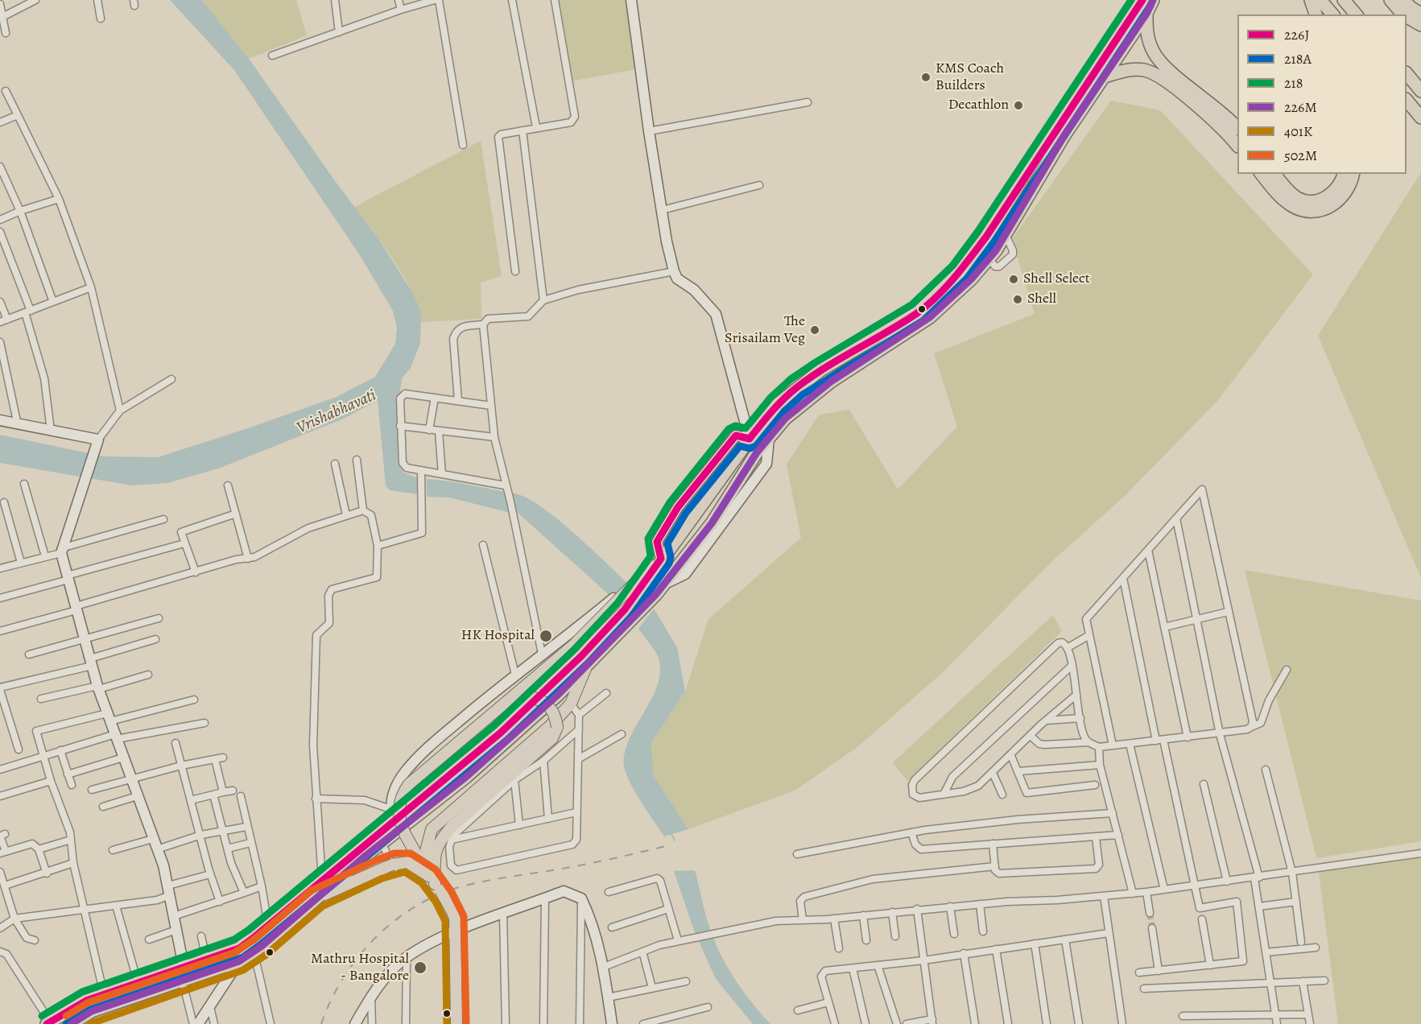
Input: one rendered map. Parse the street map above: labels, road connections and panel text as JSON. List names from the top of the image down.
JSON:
{
  "water": ["Vrishabhavati"],
  "places": [
    "KMS Coach Builders",
    "Decathlon",
    "Shell Select",
    "Shell",
    "The Srisailam Veg",
    "HK Hospital",
    "Mathru Hospital - Bangalore"
  ],
  "lines": [
    "transit line 226J",
    "transit line 218",
    "transit line 226M",
    "transit line 218A",
    "transit line 502M",
    "transit line 401K"
  ],
  "legend": [
    "226J",
    "218A",
    "218",
    "226M",
    "401K",
    "502M"
  ]
}
